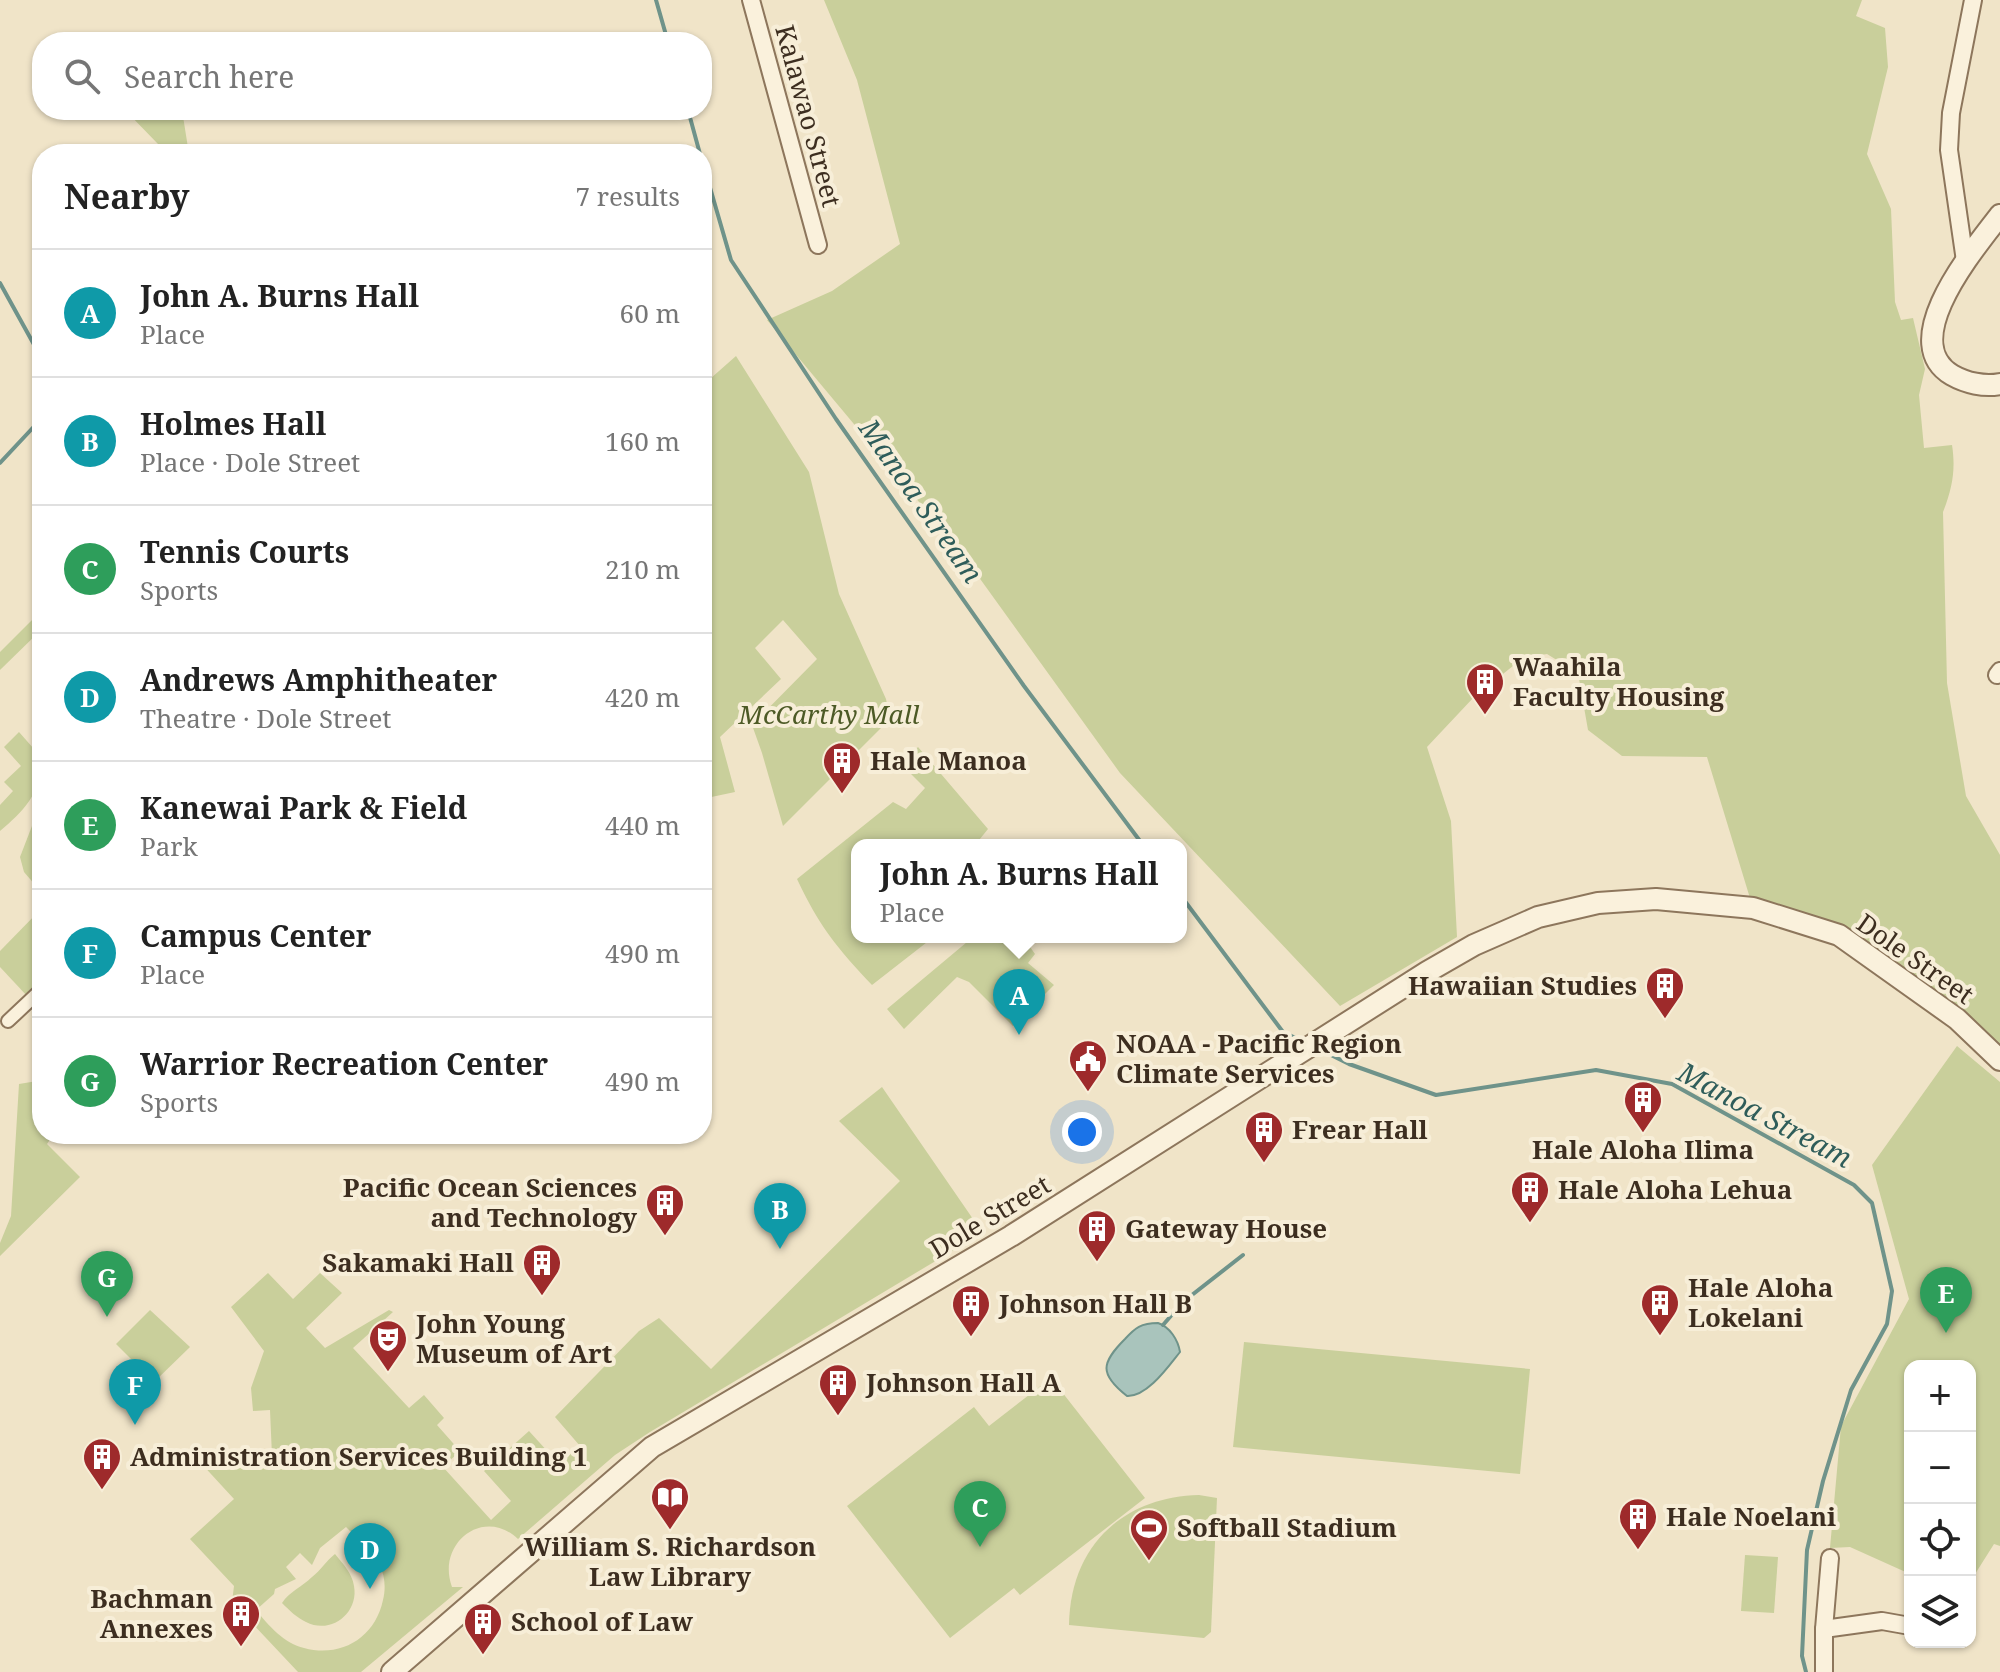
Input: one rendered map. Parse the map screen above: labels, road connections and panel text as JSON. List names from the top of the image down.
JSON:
{
  "streets": {
    "street": ["Kalawao Street", "Dole Street"]
  },
  "water": ["Manoa Stream"],
  "parks": ["McCarthy Mall"],
  "places": {
    "building": [
      "Waahila Faculty Housing",
      "Hale Manoa",
      "Hawaiian Studies",
      "Hale Aloha Ilima",
      "Frear Hall",
      "Hale Aloha Lehua",
      "Pacific Ocean Sciences and Technology",
      "Gateway House",
      "Sakamaki Hall",
      "Hale Aloha Lokelani",
      "Johnson Hall B",
      "Johnson Hall A",
      "Administration Services Building 1",
      "Hale Noelani",
      "Bachman Annexes",
      "School of Law"
    ],
    "public building": ["NOAA - Pacific Region Climate Services"],
    "theatre": ["John Young Museum of Art"],
    "library": ["William S. Richardson Law Library"],
    "sports": ["Softball Stadium"]
  },
  "page": {
    "search": "Search here",
    "heading": ["Nearby", "7 results"],
    "list": [
      {
        "mark": "A",
        "name": "John A. Burns Hall",
        "note": "Place",
        "value": "60 m"
      },
      {
        "mark": "B",
        "name": "Holmes Hall",
        "note": "Place · Dole Street",
        "value": "160 m"
      },
      {
        "mark": "C",
        "name": "Tennis Courts",
        "note": "Sports",
        "value": "210 m"
      },
      {
        "mark": "D",
        "name": "Andrews Amphitheater",
        "note": "Theatre · Dole Street",
        "value": "420 m"
      },
      {
        "mark": "E",
        "name": "Kanewai Park & Field",
        "note": "Park",
        "value": "440 m"
      },
      {
        "mark": "F",
        "name": "Campus Center",
        "note": "Place",
        "value": "490 m"
      },
      {
        "mark": "G",
        "name": "Warrior Recreation Center",
        "note": "Sports",
        "value": "490 m"
      }
    ],
    "popup": ["John A. Burns Hall", "Place"],
    "pins": [
      "A",
      "B",
      "G",
      "E",
      "F",
      "C",
      "D"
    ],
    "map_buttons": ["+", "−"]
  }
}
